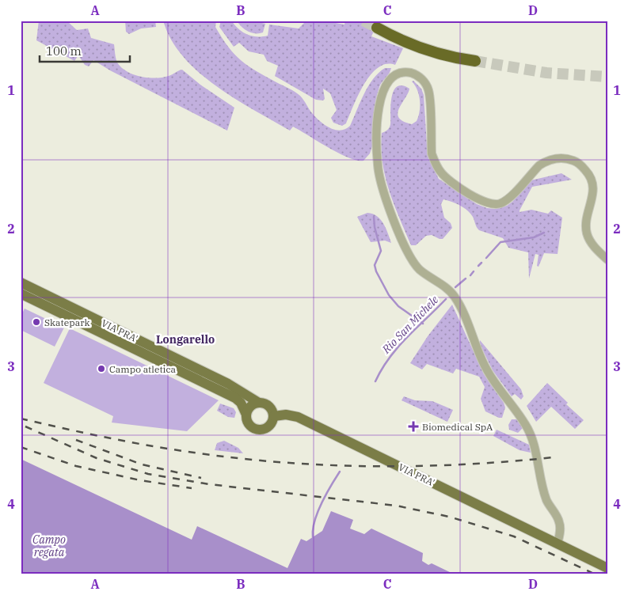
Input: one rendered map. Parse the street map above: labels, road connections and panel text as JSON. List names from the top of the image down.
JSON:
{
  "streets": {
    "main road": ["VIA PRA'"]
  },
  "districts": ["Longarello"],
  "water": ["Rio San Michele", "Campo regata"],
  "places": {
    "other": ["Skatepark", "Campo atletica"],
    "health": ["Biomedical SpA"]
  },
  "scale_bar": "100 m",
  "grid": {
    "columns": [
      "A",
      "B",
      "C",
      "D"
    ],
    "rows": [
      "1",
      "2",
      "3",
      "4"
    ]
  }
}
